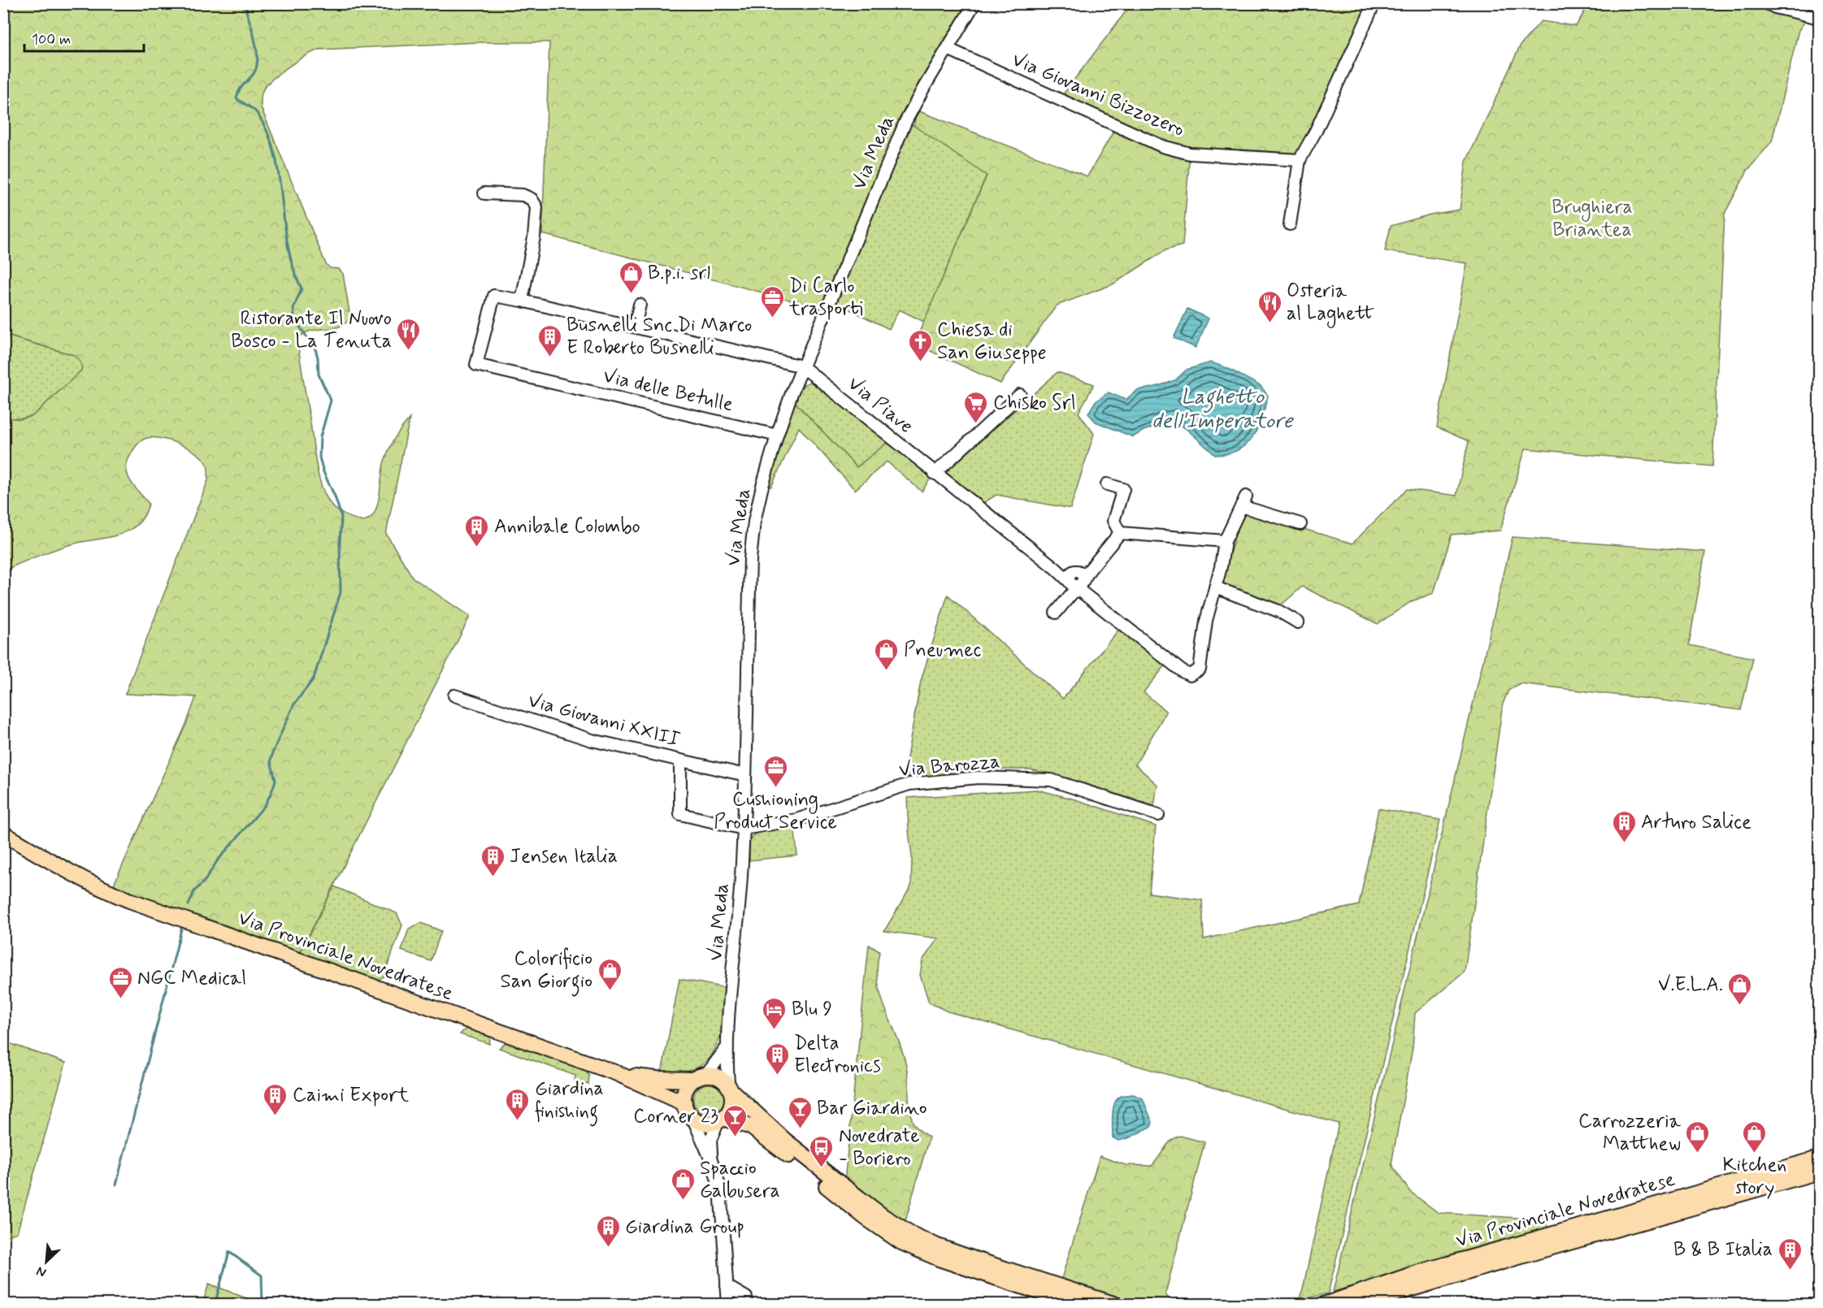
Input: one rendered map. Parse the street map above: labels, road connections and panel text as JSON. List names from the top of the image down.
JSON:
{
  "streets": {
    "main road": ["Via Provinciale Novedratese"],
    "street": [
      "Via Giovanni Bizzozero",
      "Via Meda",
      "Via delle Betulle",
      "Via Piave",
      "Via Giovanni XXIII",
      "Via Barozza"
    ]
  },
  "crossings": [
    ["Via Giovanni Bizzozero", "Via Meda"],
    ["Via Meda", "Via delle Betulle"],
    ["Via Meda", "Via Piave"],
    ["Via Meda", "Via Giovanni XXIII"],
    ["Via Meda", "Via Barozza"],
    ["Via Meda", "Via Provinciale Novedratese"]
  ],
  "water": ["Laghetto dell'Imperatore"],
  "parks": ["Brughiera Briantea"],
  "places": {
    "shop": [
      "B.p.i. srl",
      "Pneumec",
      "Colorificio San Giorgio",
      "V.E.L.A.",
      "Carrozzeria Matthew",
      "Kitchen story",
      "Spaccio Galbusera"
    ],
    "office": ["Di Carlo trasporti", "Cushioning Product Service", "NGC Medical"],
    "restaurant": ["Osteria al Laghett", "Ristorante Il Nuovo Bosco - La Tenuta"],
    "building": [
      "Busnelli Snc Di Marco E Roberto Busnelli",
      "Annibale Colombo",
      "Arturo Salice",
      "Jensen Italia",
      "Delta Electronics",
      "Caimi Export",
      "Giardina finishing",
      "Giardina Group",
      "B & B Italia"
    ],
    "church": ["Chiesa di San Giuseppe"],
    "supermarket": ["Chisko Srl"],
    "hotel": ["Blu 9"],
    "bar": ["Bar Giardino", "Corner 23"],
    "bus stop": ["Novedrate - Boriero"]
  },
  "scale_bar": "100 m",
  "north": "bottom left"
}
